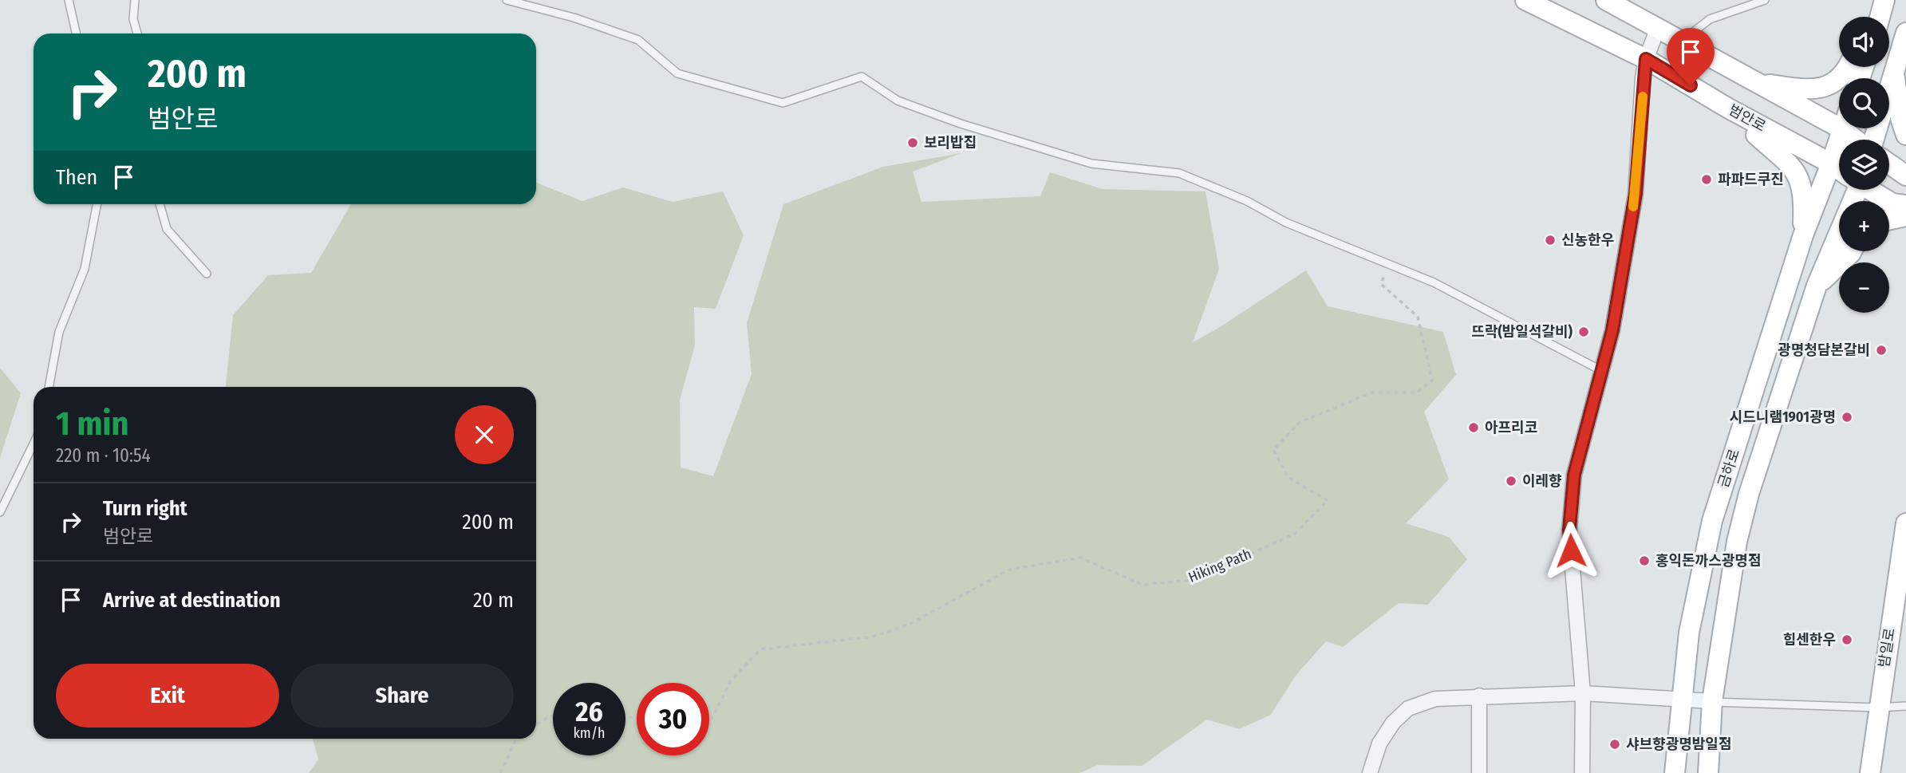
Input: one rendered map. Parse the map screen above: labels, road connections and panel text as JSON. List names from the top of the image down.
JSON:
{
  "streets": {
    "main road": ["범안로", "금하로", "밤일로"],
    "path": ["Hiking Path"]
  },
  "crossings": [
    ["범안로", "금하로"]
  ],
  "places": [
    "보리밥집",
    "파파드쿠진",
    "신농한우",
    "뜨락(밤일석갈비)",
    "광명청담본갈비",
    "시드니램1901광명",
    "아프리코",
    "이레향",
    "홍익돈까스광명점",
    "힘센한우",
    "샤브향광명밤일점"
  ],
  "page": {
    "map_buttons": ["+", "−"],
    "turn": ["200 m", "범안로"],
    "then": "Then",
    "heading": ["1 min", "220 m · 10:54"],
    "list": [
      {
        "name": "Turn right",
        "note": "범안로",
        "value": "200 m"
      },
      {
        "name": "Arrive at destination",
        "value": "20 m"
      }
    ],
    "buttons": ["Exit", "Share"],
    "speed": "26 km/h",
    "limit": "30"
  }
}
